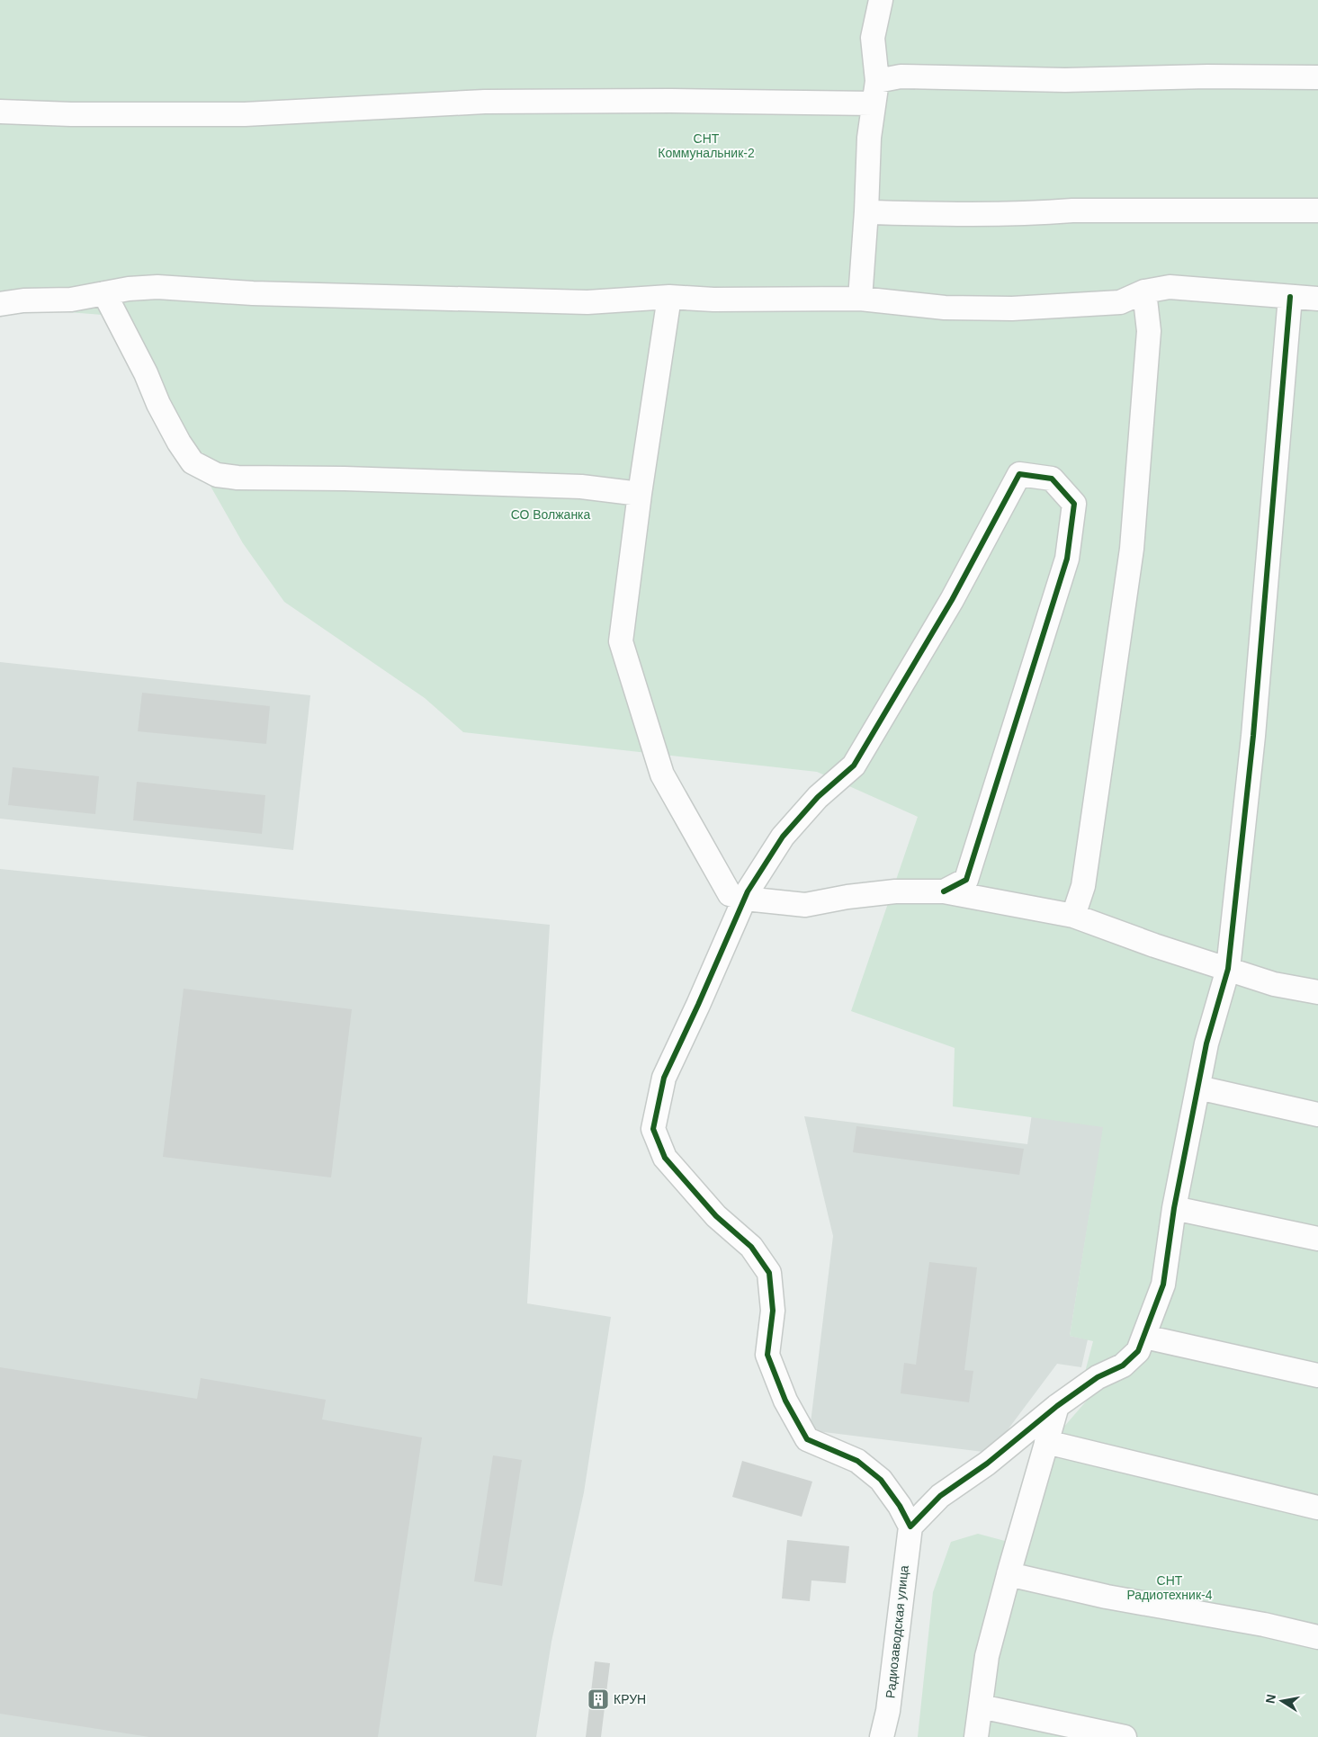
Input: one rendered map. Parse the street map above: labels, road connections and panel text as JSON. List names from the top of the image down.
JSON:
{
  "streets": {
    "street": ["Радиозаводская улица"]
  },
  "parks": ["СНТ Коммунальник-2", "СО Волжанка", "СНТ Радиотехник-4"],
  "places": {
    "building": ["КРУН"]
  },
  "north": "left"
}
